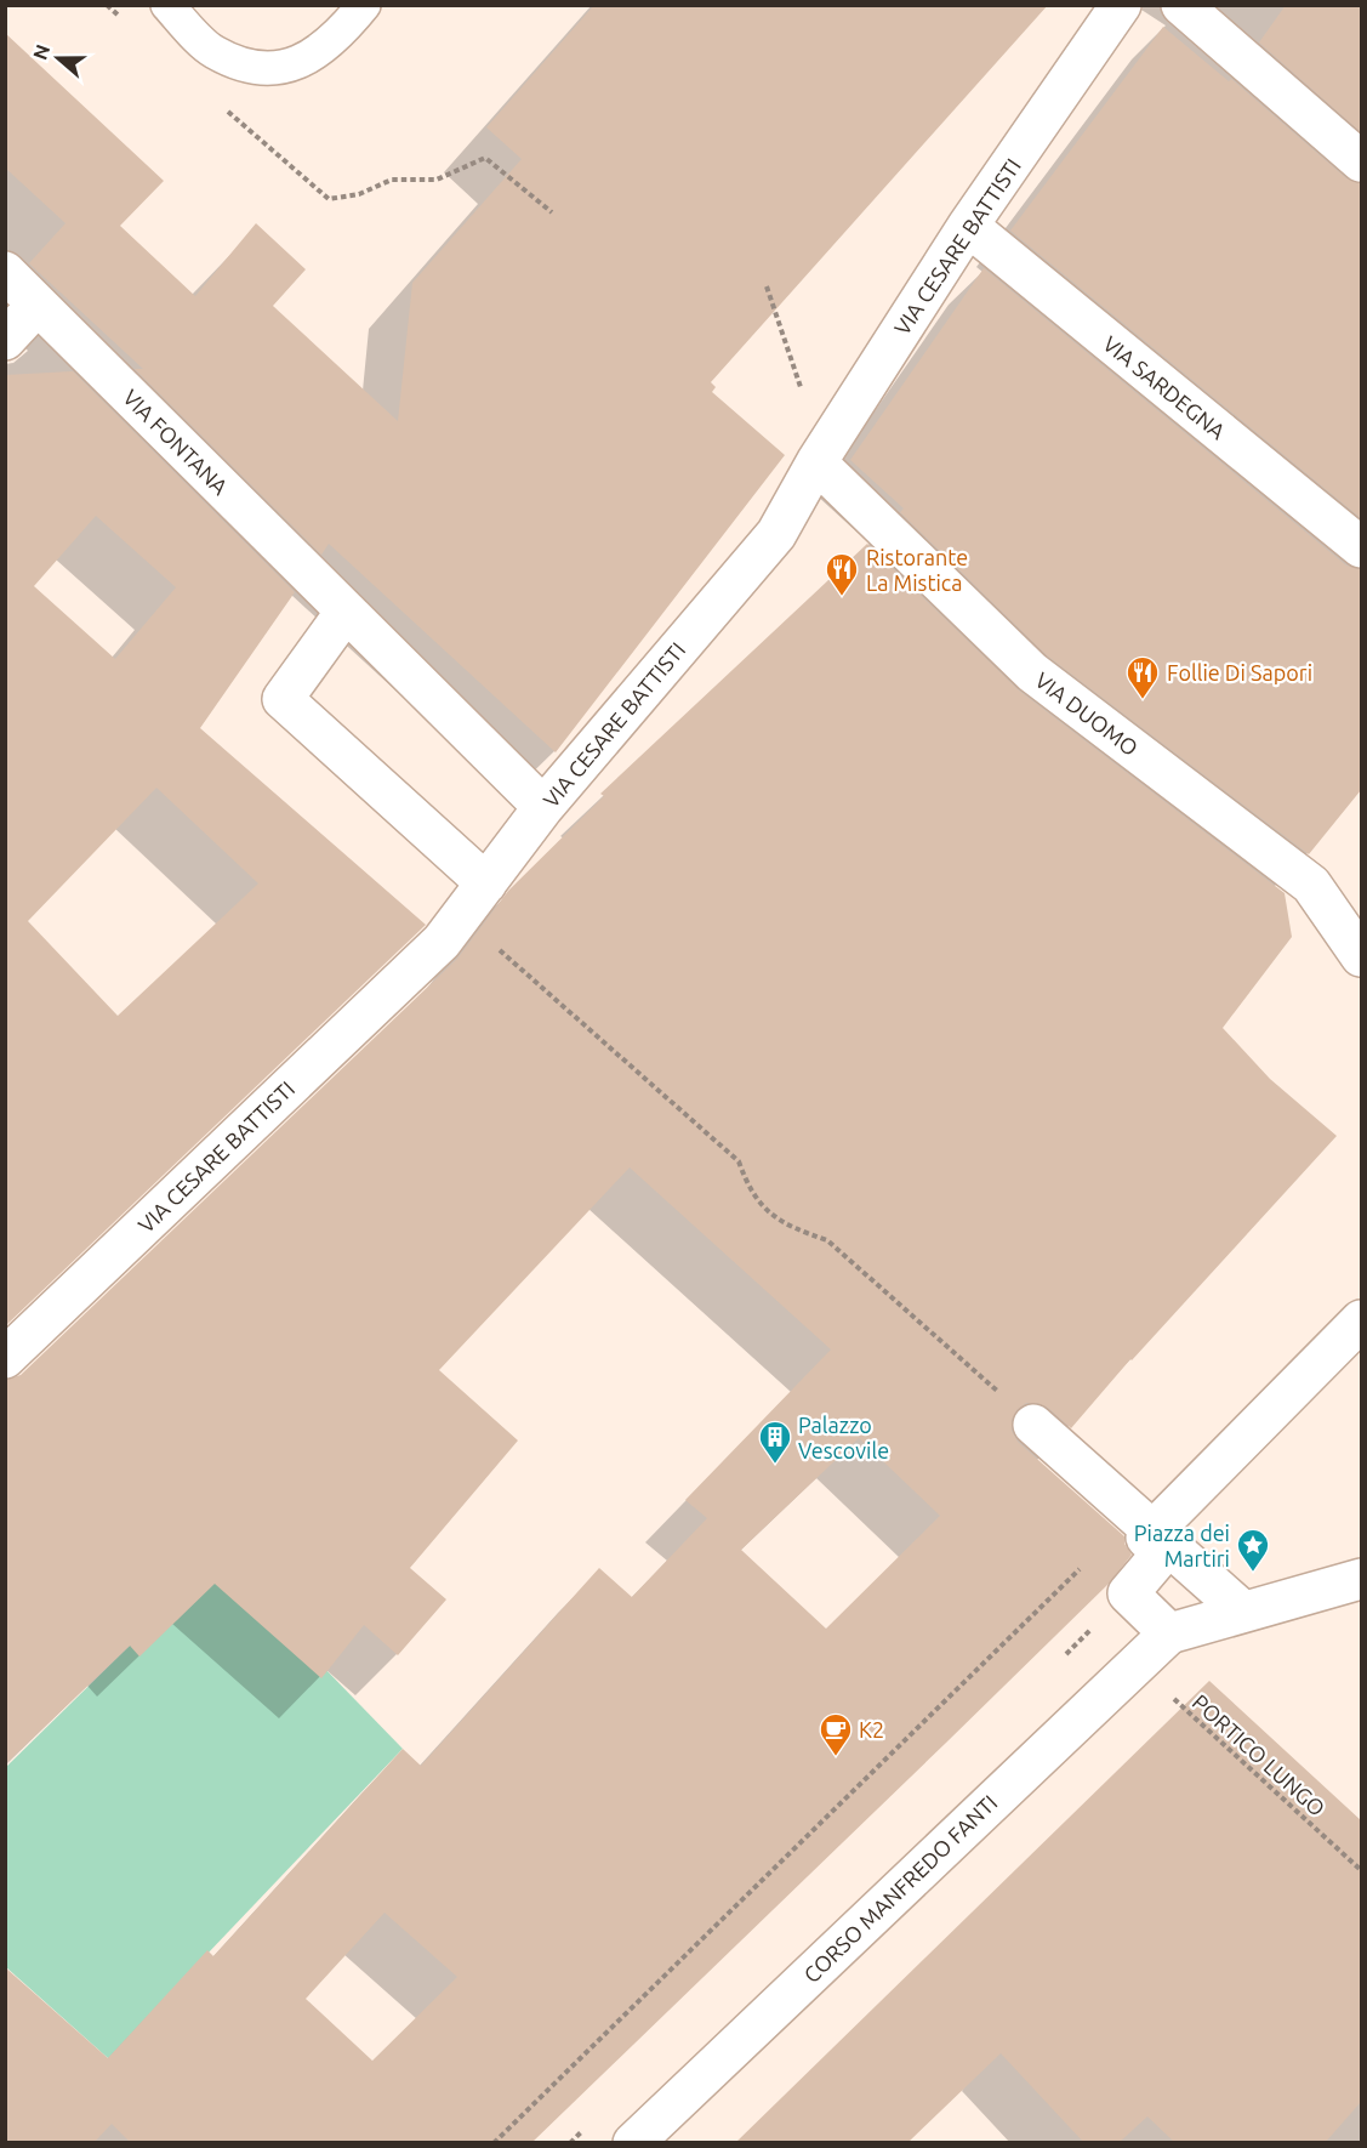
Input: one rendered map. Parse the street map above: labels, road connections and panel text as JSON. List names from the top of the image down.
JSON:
{
  "streets": {
    "street": [
      "VIA CESARE BATTISTI",
      "VIA SARDEGNA",
      "VIA FONTANA",
      "VIA DUOMO",
      "CORSO MANFREDO FANTI"
    ],
    "path": ["PORTICO LUNGO"]
  },
  "crossings": [
    ["VIA CESARE BATTISTI", "VIA SARDEGNA"],
    ["VIA CESARE BATTISTI", "VIA FONTANA"],
    ["VIA CESARE BATTISTI", "VIA DUOMO"],
    ["PORTICO LUNGO", "CORSO MANFREDO FANTI"]
  ],
  "places": {
    "restaurant": ["Ristorante La Mistica", "Follie Di Sapori"],
    "building": ["Palazzo Vescovile"],
    "place": ["Piazza dei Martiri"],
    "cafe": ["K2"]
  },
  "north": "left"
}
